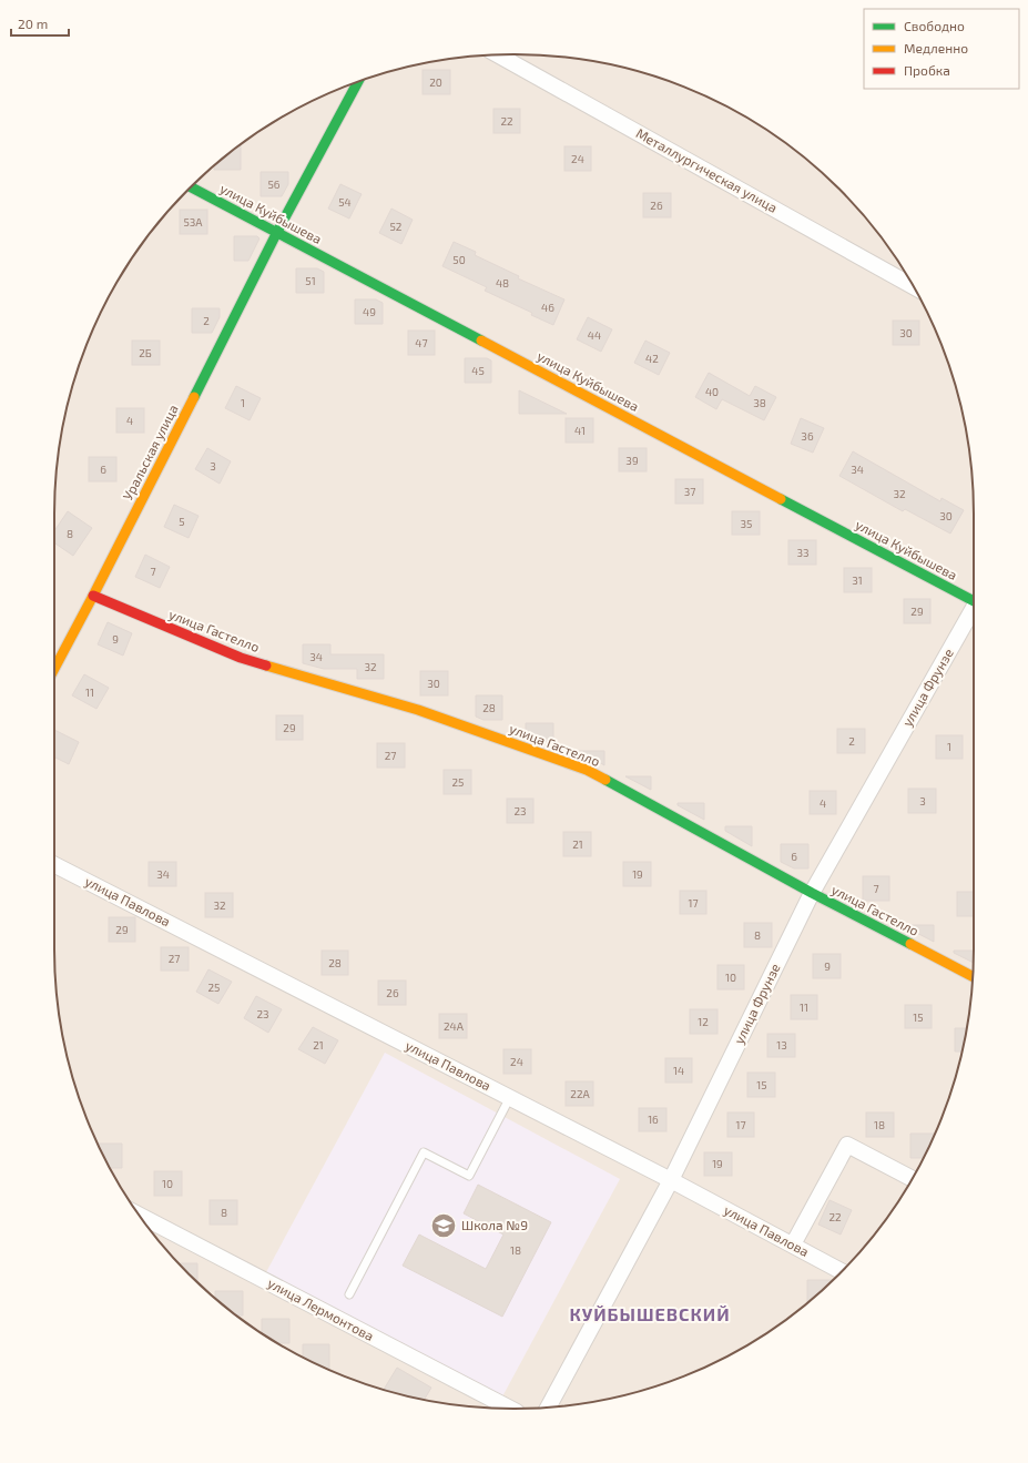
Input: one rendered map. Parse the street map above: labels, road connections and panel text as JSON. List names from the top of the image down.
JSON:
{
  "streets": {
    "street": [
      "Металлургическая улица",
      "улица Куйбышева",
      "Уральская улица",
      "улица Гастелло",
      "улица Фрунзе",
      "улица Павлова",
      "улица Лермонтова"
    ]
  },
  "crossings": [
    ["улица Куйбышева", "Уральская улица"],
    ["Уральская улица", "улица Гастелло"],
    ["улица Гастелло", "улица Фрунзе"],
    ["улица Фрунзе", "улица Павлова"]
  ],
  "districts": ["КУЙБЫШЕВСКИЙ"],
  "places": {
    "school or university": ["Школа №9"]
  },
  "house_numbers": [
    "20",
    "22",
    "24",
    "56",
    "54",
    "26",
    "53А",
    "52",
    "50",
    "51",
    "48",
    "46",
    "49",
    "2",
    "30",
    "44",
    "47",
    "2Б",
    "42",
    "45",
    "40",
    "1",
    "38",
    "4",
    "41",
    "36",
    "39",
    "3",
    "6",
    "34",
    "37",
    "32",
    "30",
    "5",
    "35",
    "8",
    "33",
    "7",
    "31",
    "29",
    "9",
    "34",
    "32",
    "30",
    "11",
    "28",
    "29",
    "2",
    "1",
    "27",
    "25",
    "3",
    "4",
    "23",
    "21",
    "6",
    "34",
    "19",
    "7",
    "17",
    "32",
    "29",
    "8",
    "27",
    "28",
    "9",
    "10",
    "25",
    "26",
    "11",
    "23",
    "15",
    "12",
    "24А",
    "21",
    "13",
    "24",
    "14",
    "15",
    "22А",
    "16",
    "17",
    "18",
    "19",
    "10",
    "8",
    "22",
    "18"
  ],
  "legend": ["Свободно", "Медленно", "Пробка"],
  "scale_bar": "20 m"
}
